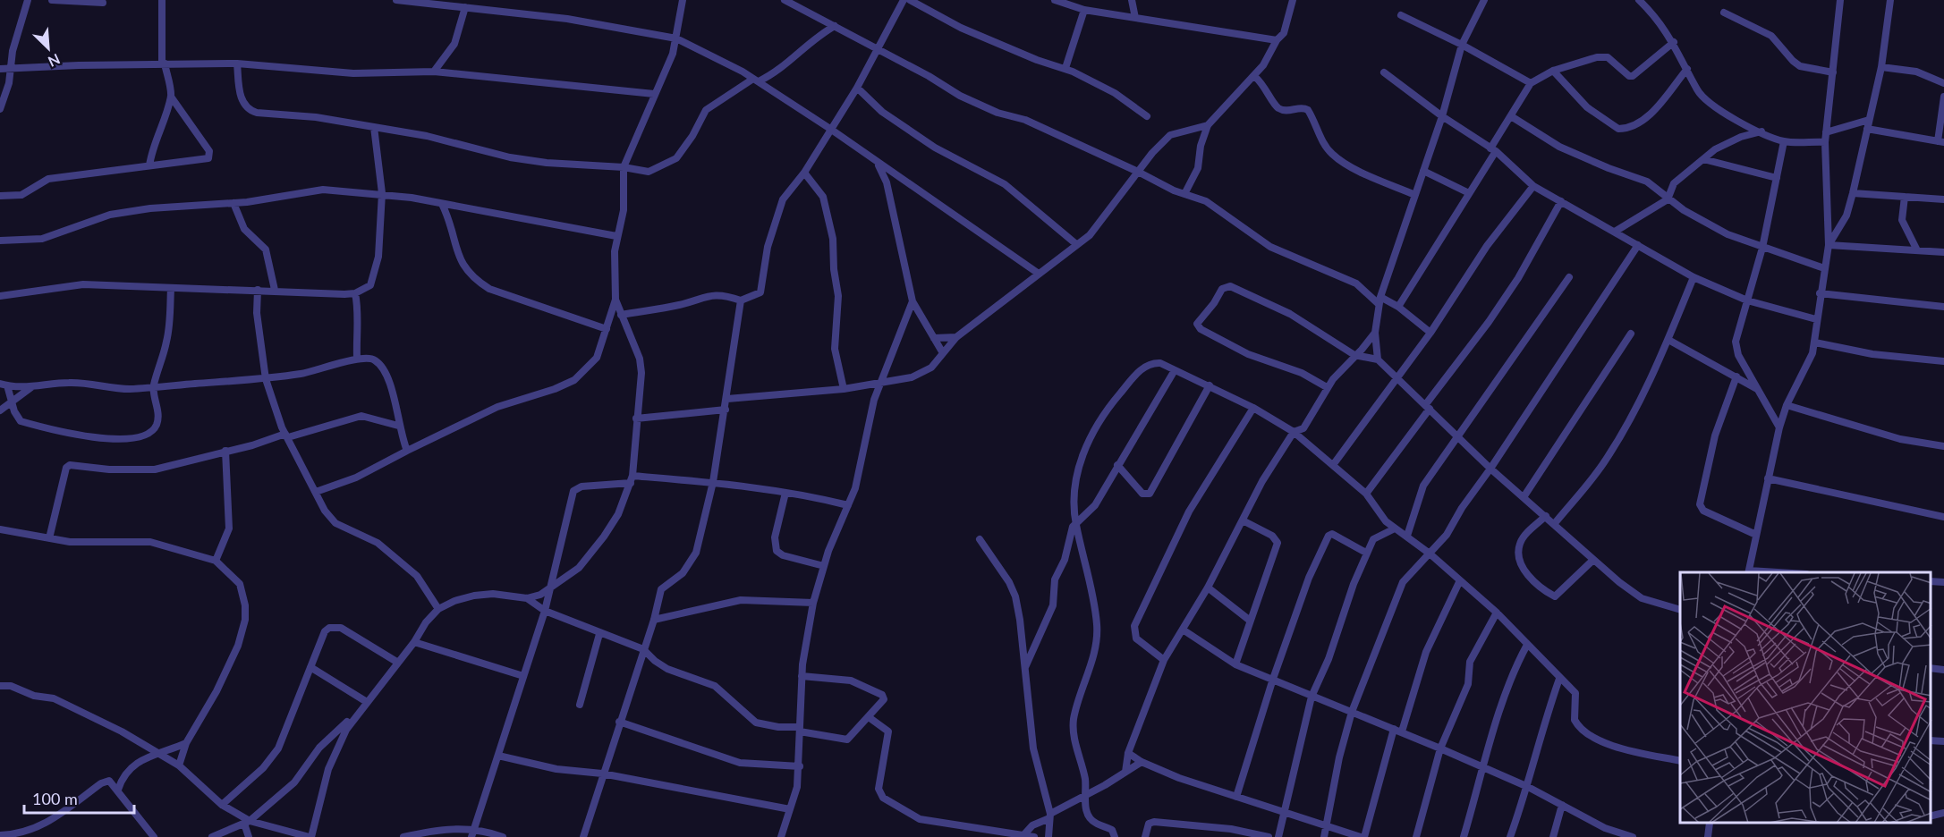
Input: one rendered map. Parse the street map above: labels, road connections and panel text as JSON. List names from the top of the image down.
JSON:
{
  "scale_bar": "100 m",
  "north": "bottom right"
}
